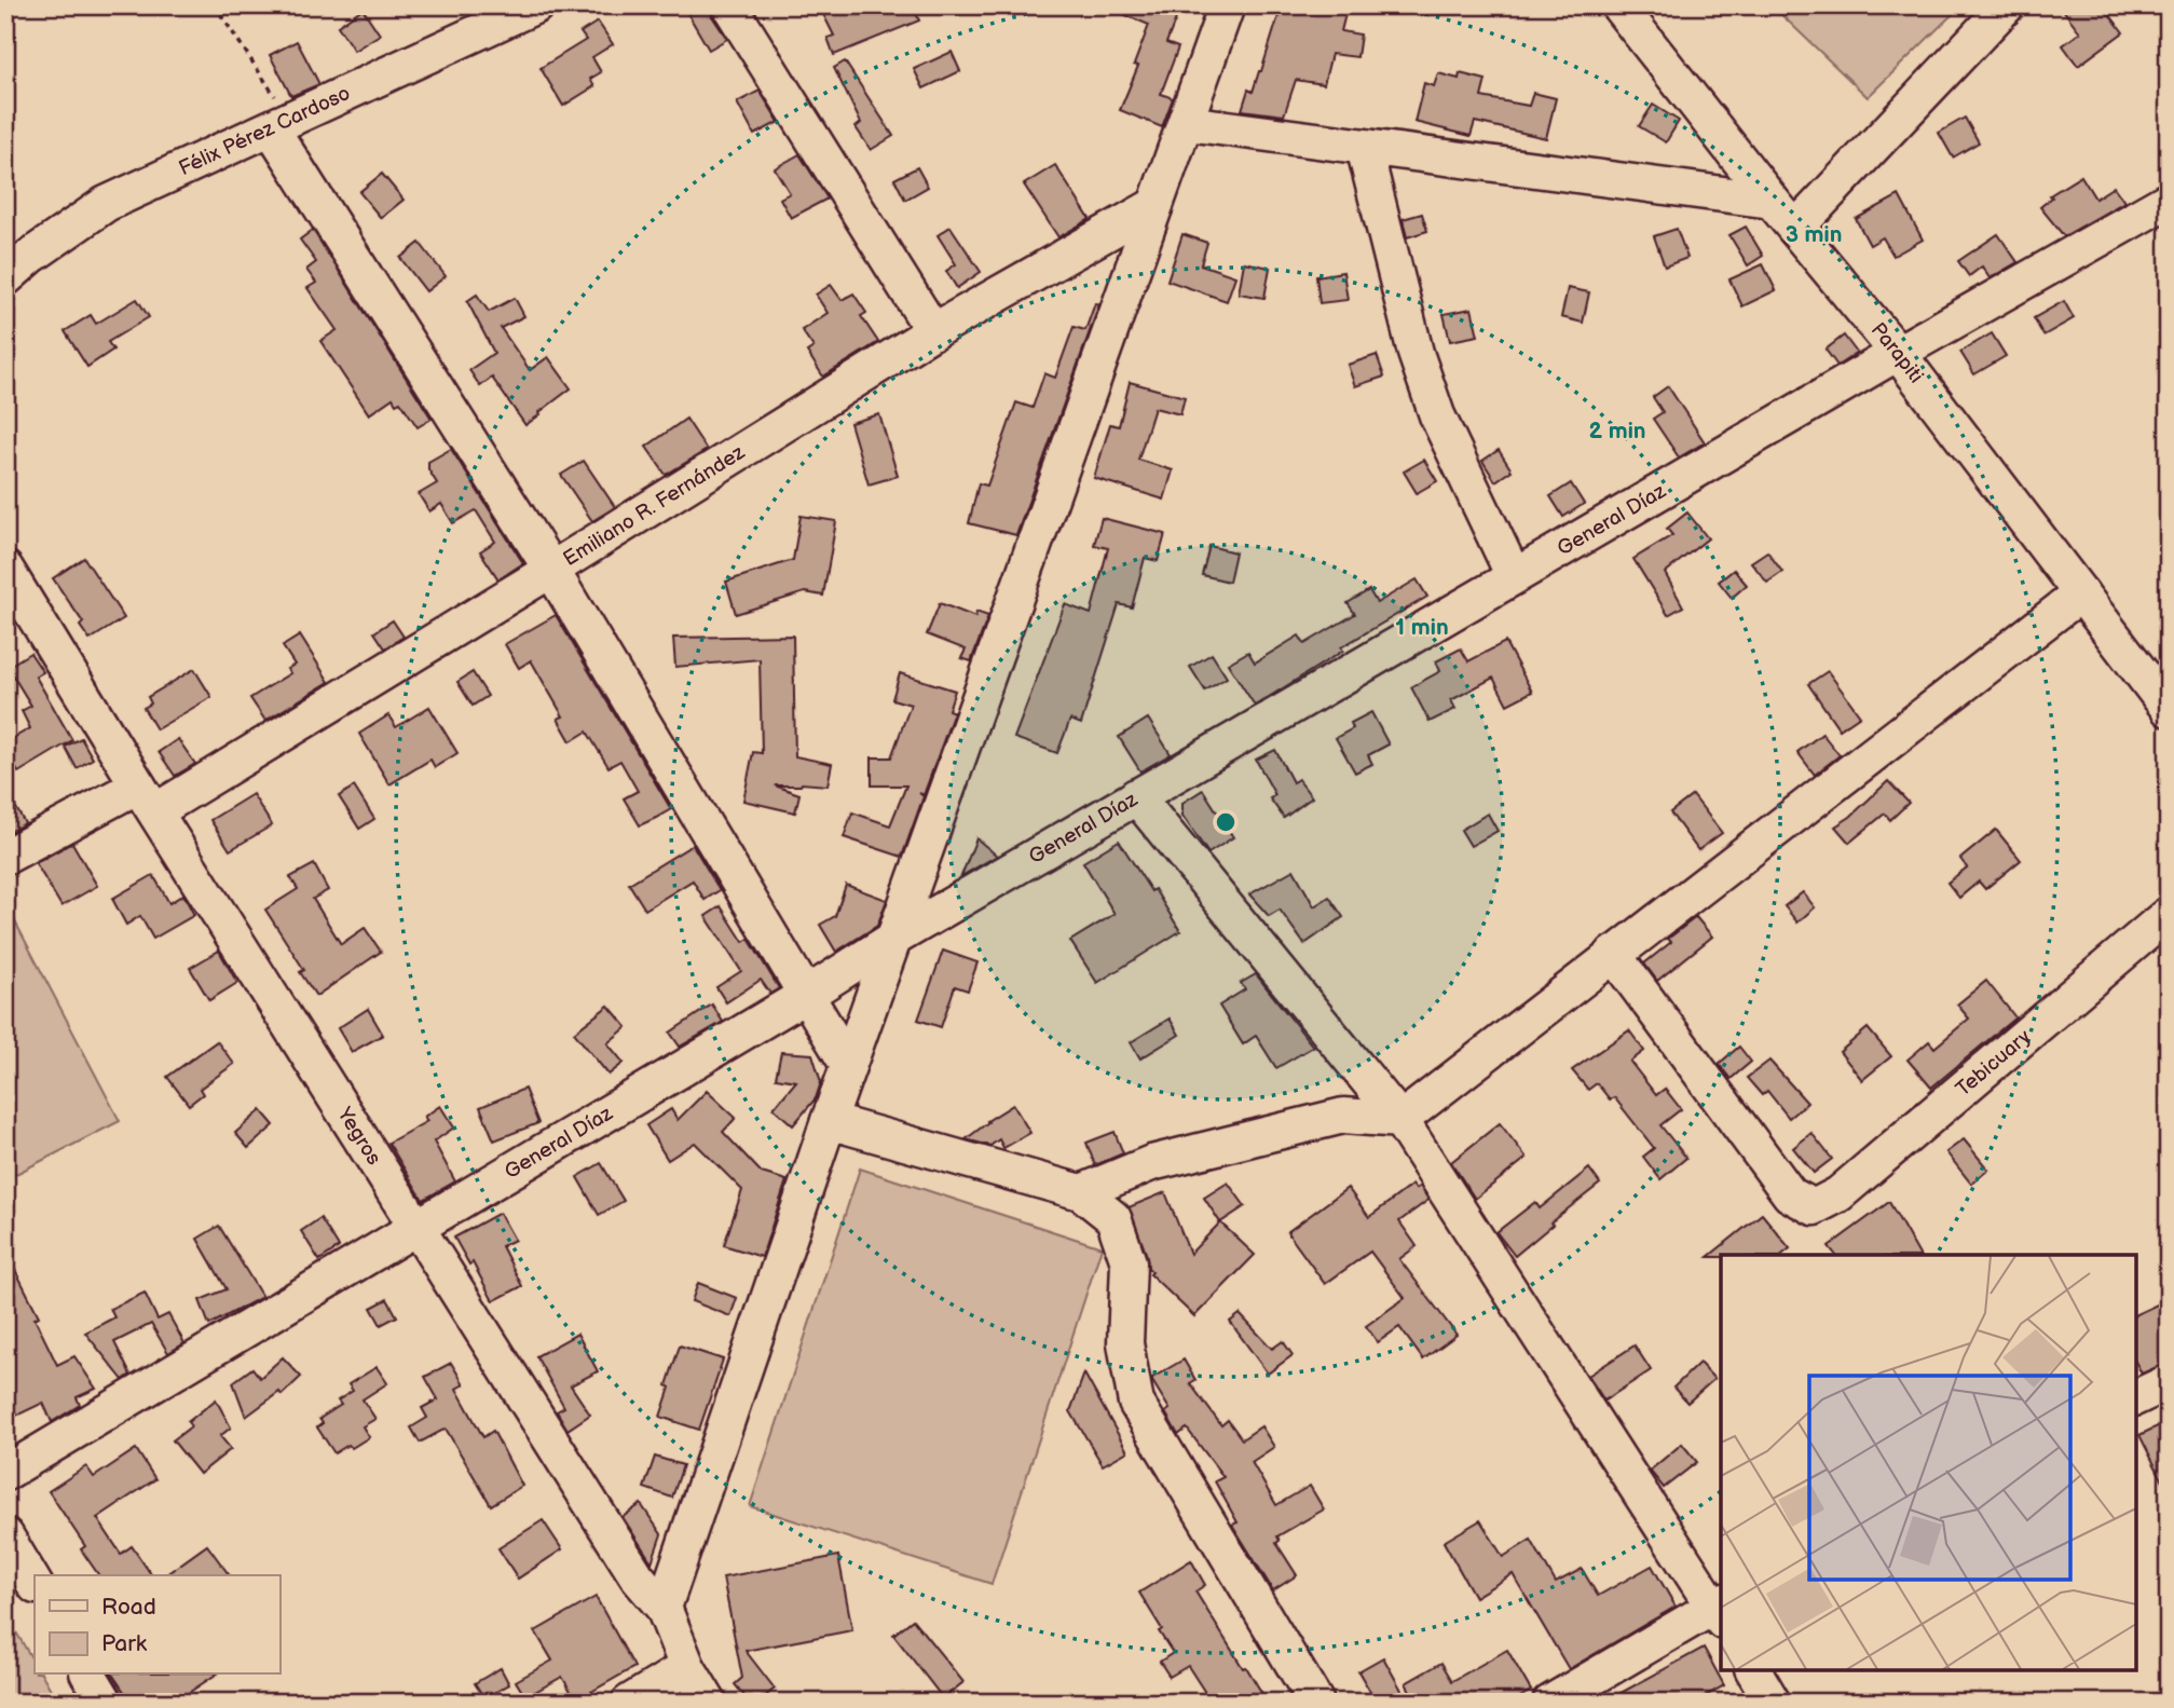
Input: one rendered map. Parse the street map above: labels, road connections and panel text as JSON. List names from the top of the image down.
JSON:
{
  "streets": {
    "street": [
      "Félix Pérez Cardoso",
      "Parapiti",
      "Emiliano R. Fernández",
      "General Díaz",
      "Tebicuary",
      "Yegros"
    ]
  },
  "crossings": [
    ["Parapiti", "General Díaz"],
    ["Emiliano R. Fernández", "Yegros"],
    ["General Díaz", "Yegros"]
  ],
  "legend": ["Road", "Park"],
  "rings": ["3 min", "2 min", "1 min"]
}
